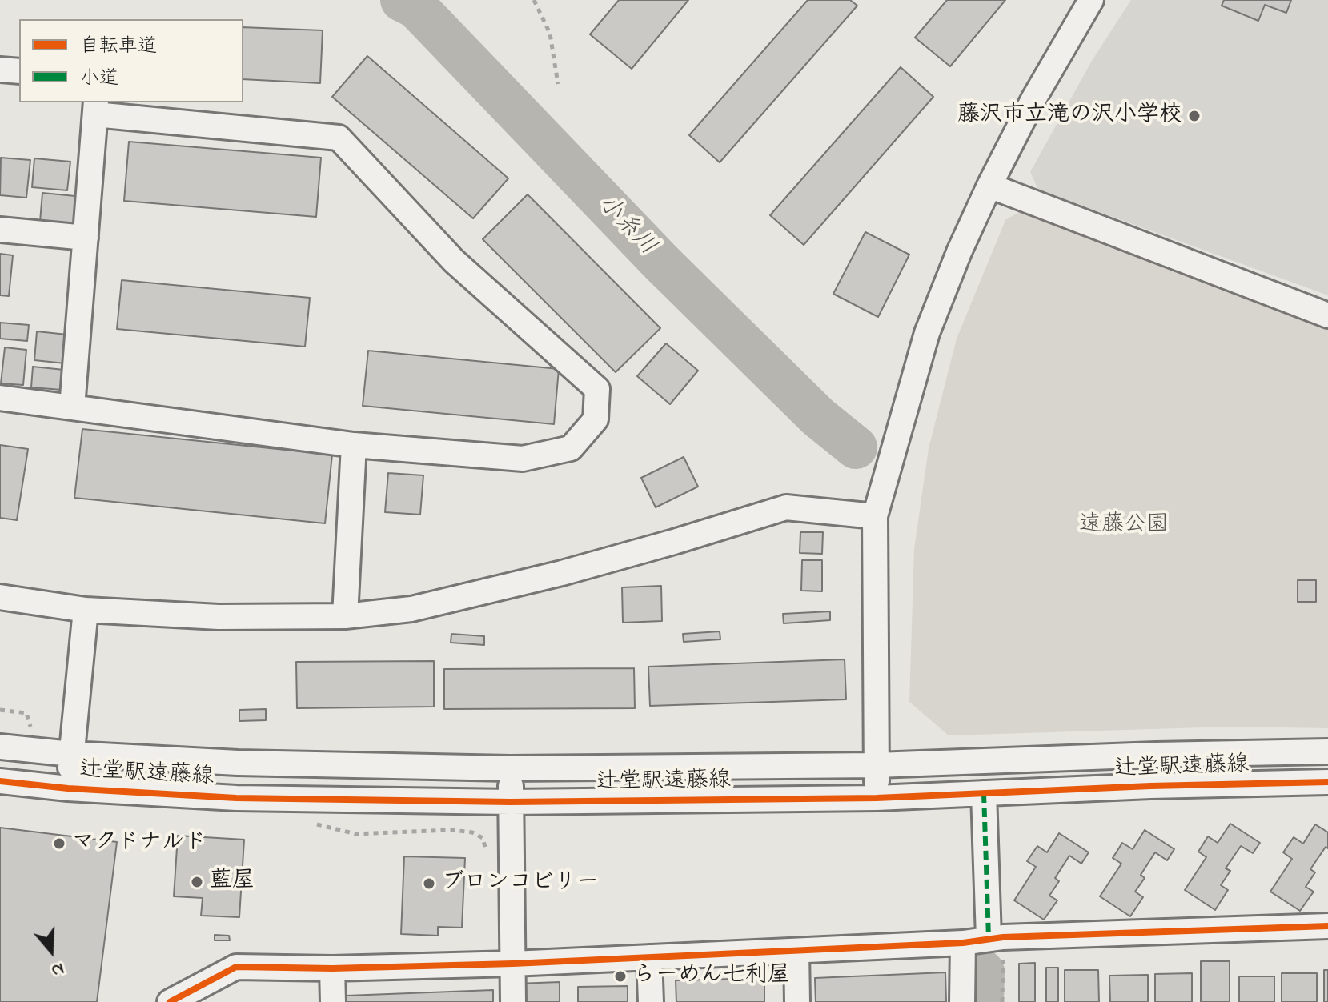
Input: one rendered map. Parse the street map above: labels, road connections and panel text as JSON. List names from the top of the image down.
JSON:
{
  "streets": {
    "street": ["辻堂駅遠藤線"]
  },
  "water": ["小糸川"],
  "parks": ["遠藤公園"],
  "places": [
    "藤沢市立滝の沢小学校",
    "マクドナルド",
    "藍屋",
    "ブロンコビリー",
    "らーめん七利屋"
  ],
  "legend": ["自転車道", "小道"],
  "north": "bottom"
}
